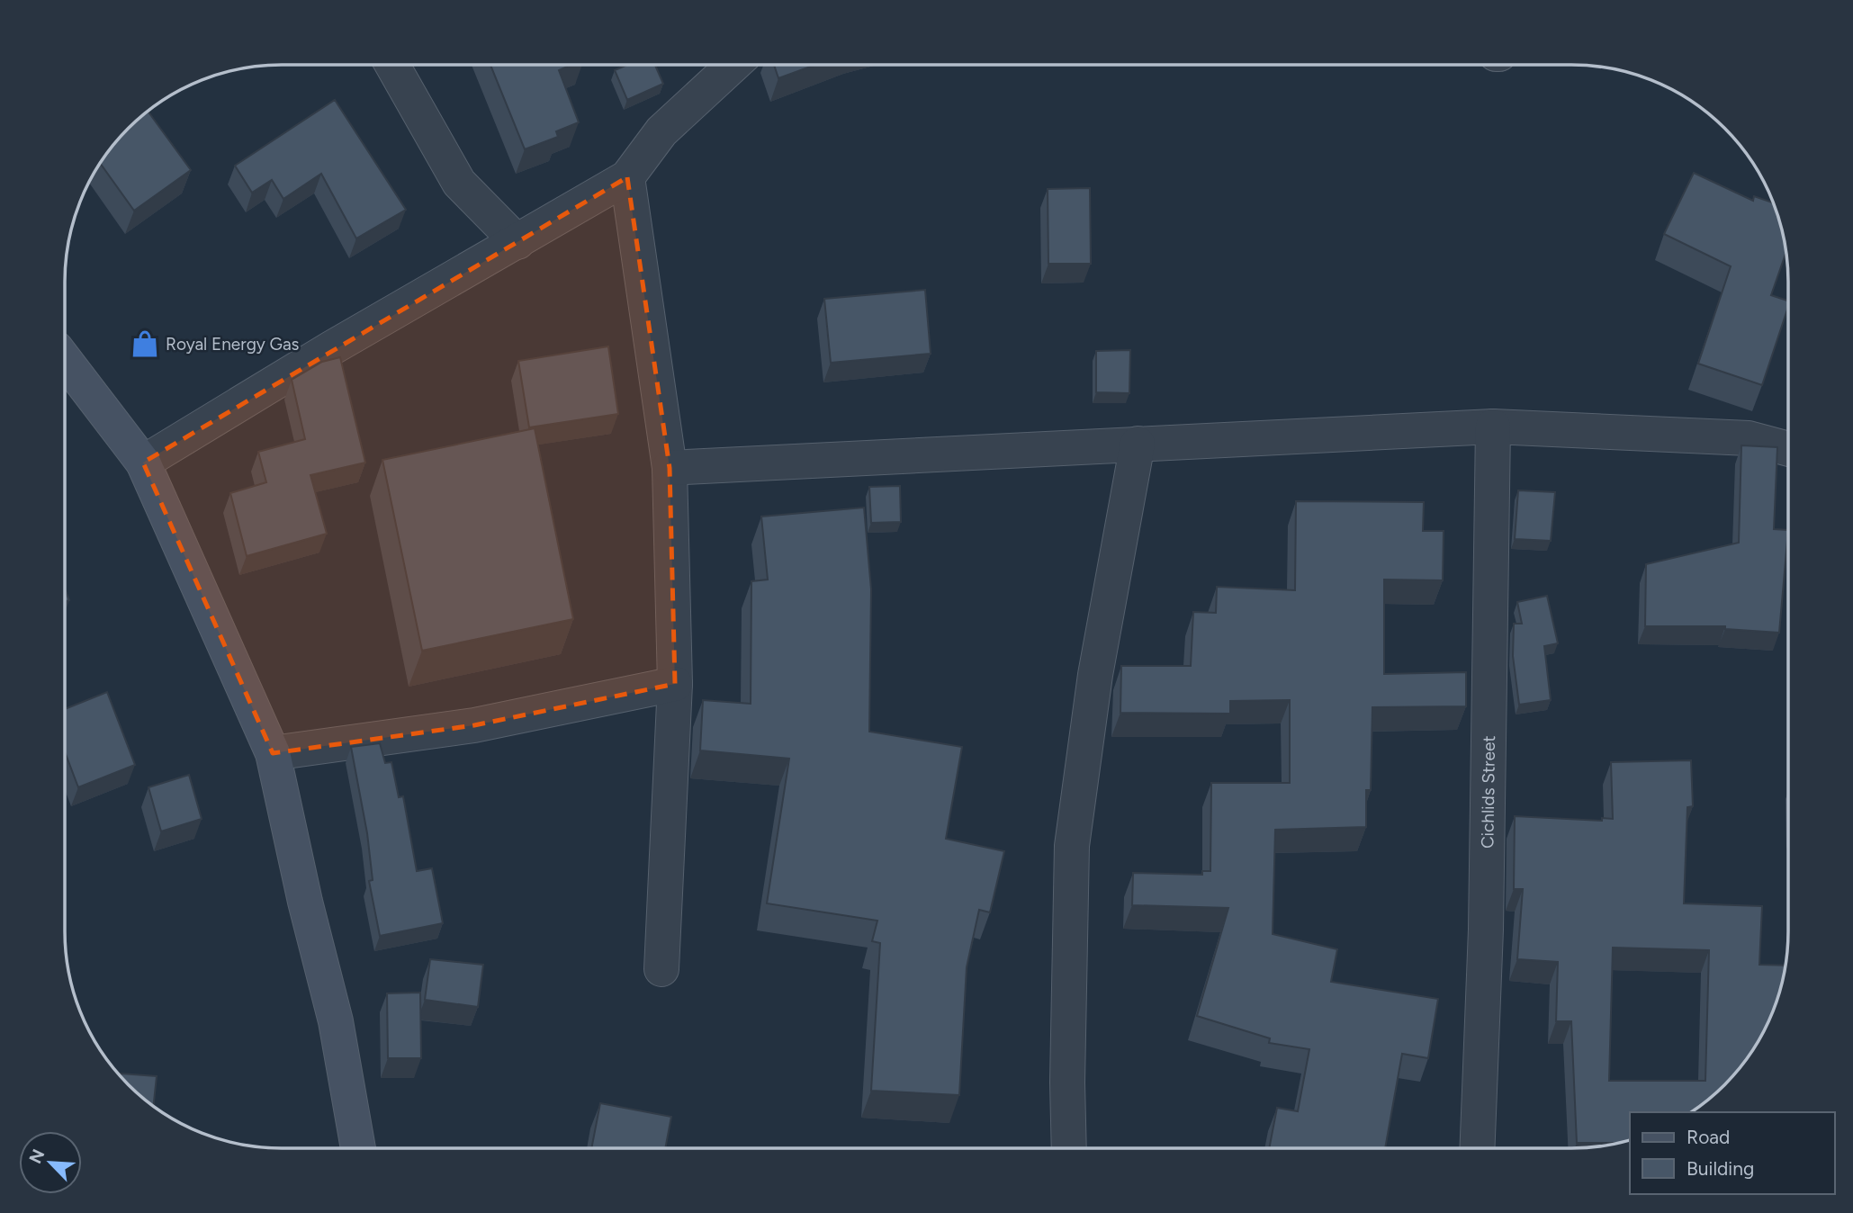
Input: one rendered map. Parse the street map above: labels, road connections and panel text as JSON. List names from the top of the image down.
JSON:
{
  "streets": {
    "street": ["Cichlids Street"]
  },
  "places": {
    "shop": ["Royal Energy Gas"]
  },
  "legend": ["Road", "Building"],
  "north": "top left"
}
